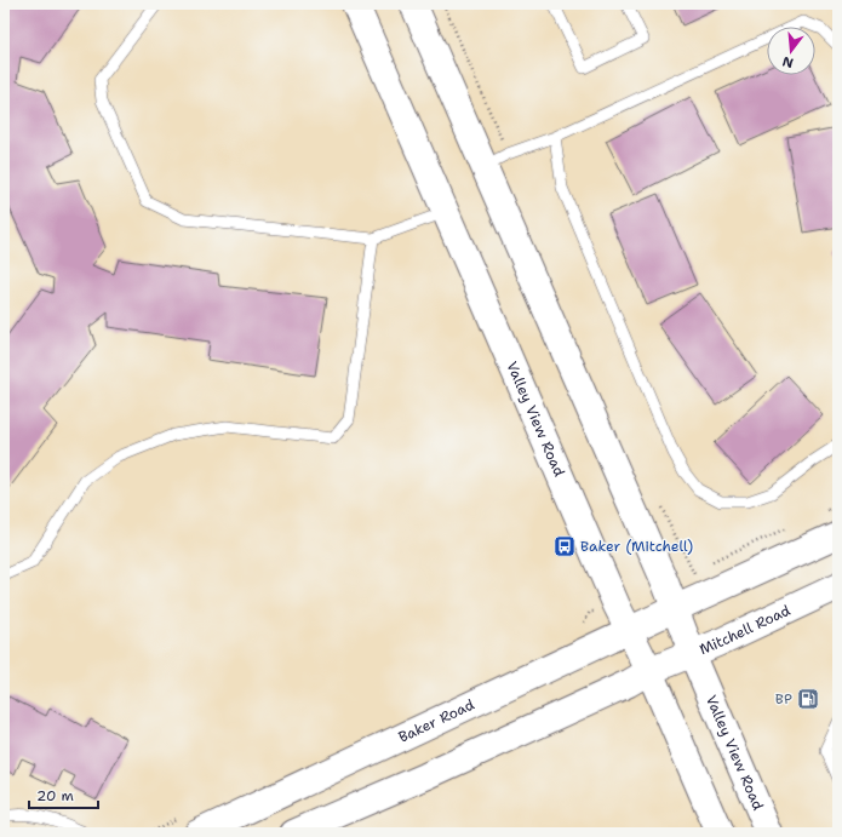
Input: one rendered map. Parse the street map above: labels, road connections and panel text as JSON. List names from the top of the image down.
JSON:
{
  "streets": {
    "main road": ["Valley View Road", "Mitchell Road", "Baker Road"]
  },
  "crossings": [
    ["Valley View Road", "Mitchell Road"],
    ["Valley View Road", "Baker Road"]
  ],
  "places": {
    "bus stop": ["Baker (Mitchell)"],
    "fuel station": ["BP"]
  },
  "scale_bar": "20 m",
  "north": "bottom"
}
